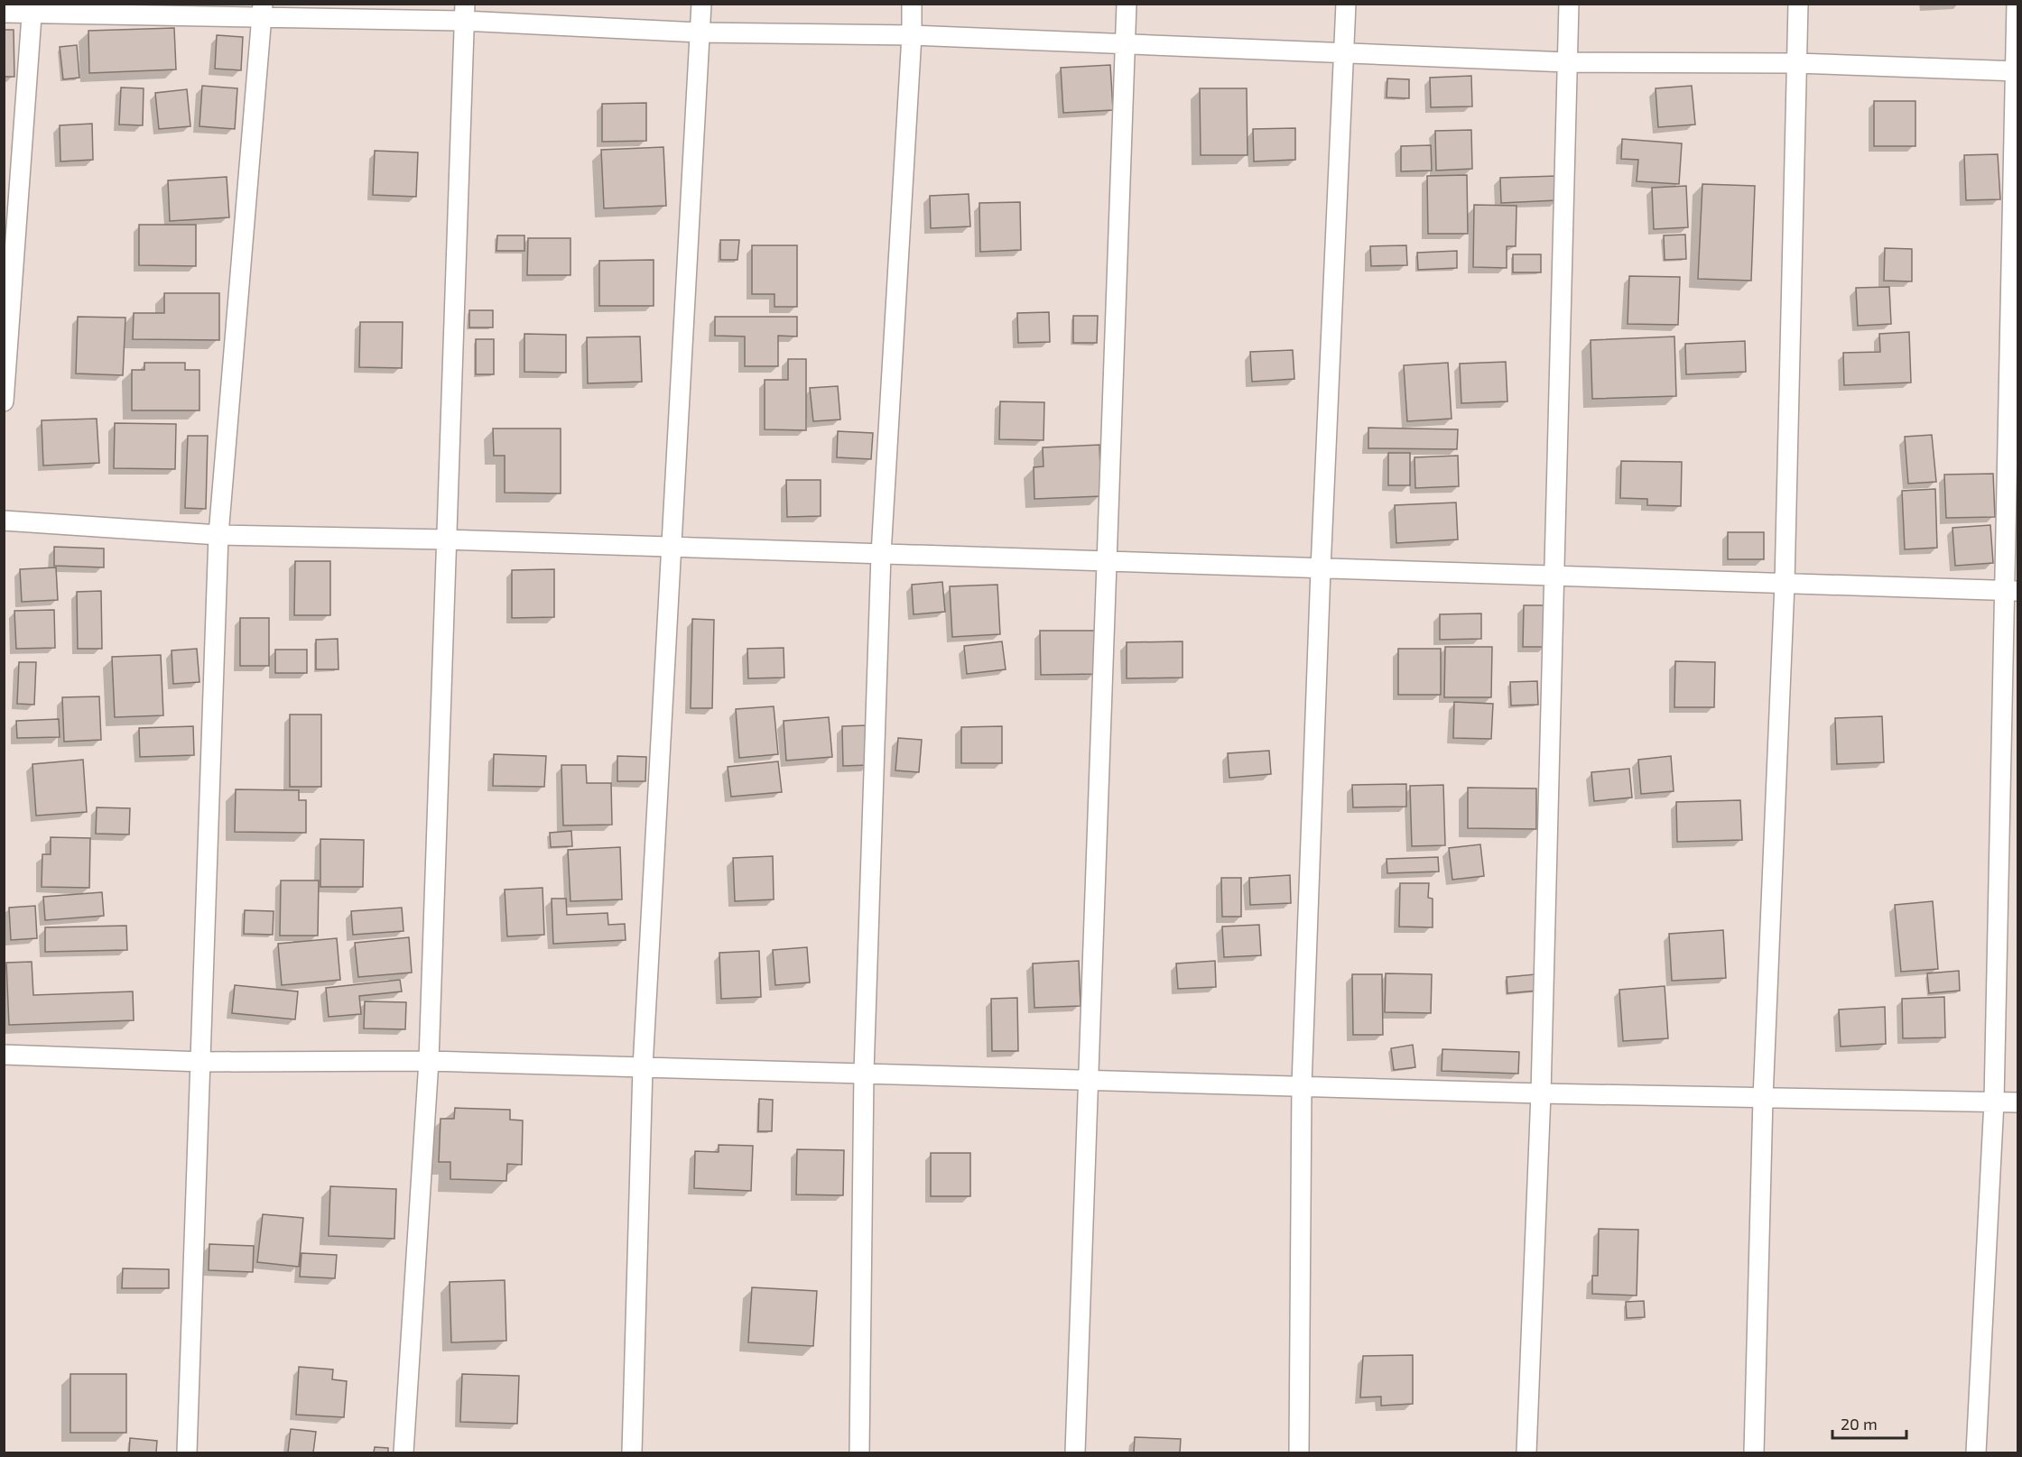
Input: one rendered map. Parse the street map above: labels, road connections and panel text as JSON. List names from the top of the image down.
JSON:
{
  "scale_bar": "20 m"
}
